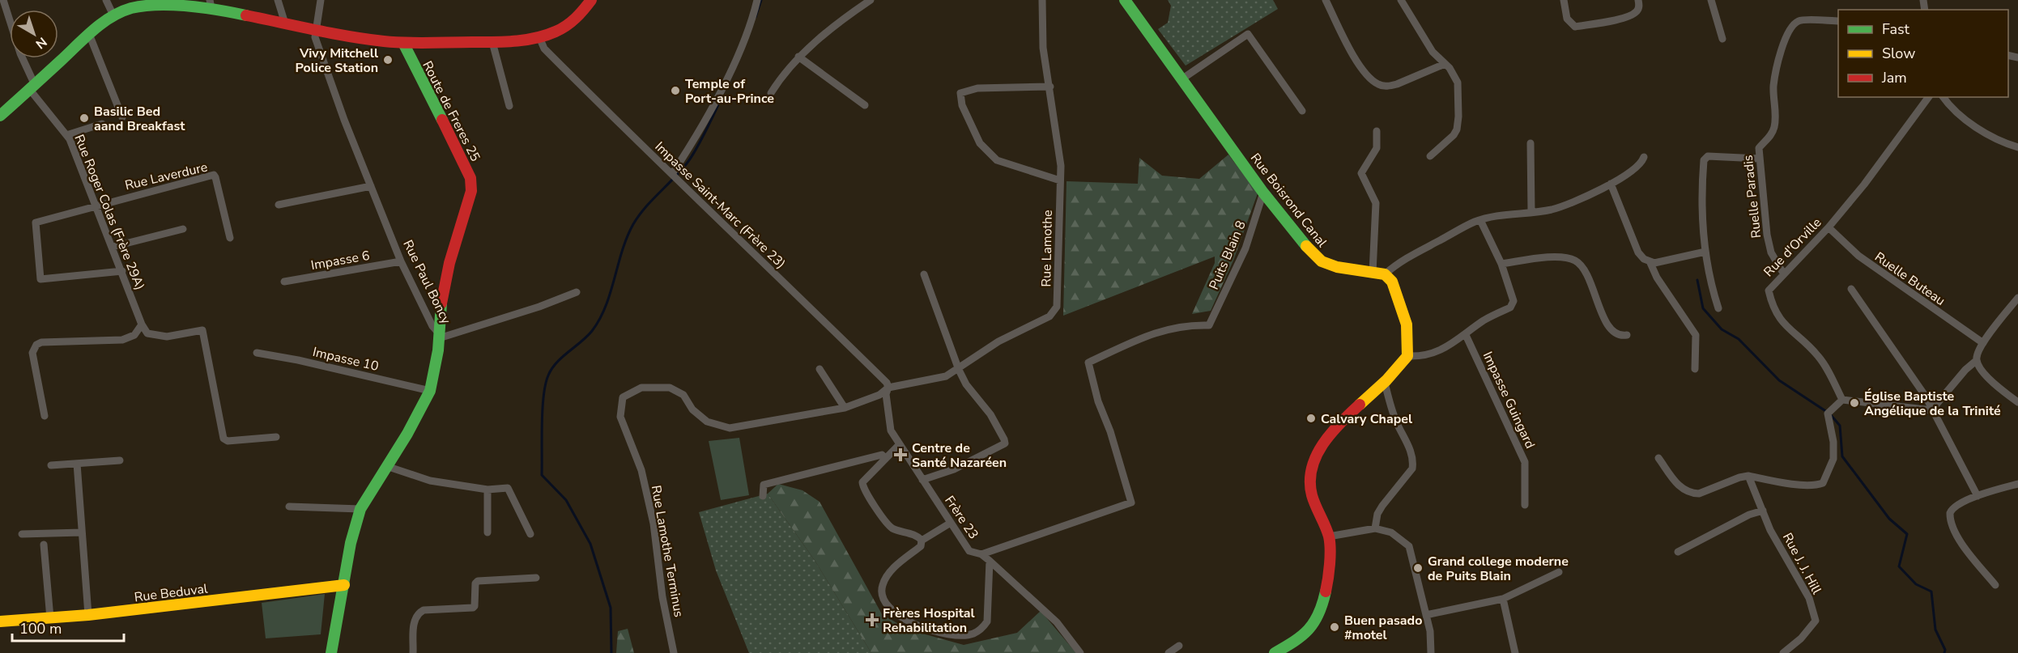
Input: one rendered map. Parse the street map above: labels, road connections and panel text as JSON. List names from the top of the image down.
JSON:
{
  "streets": {
    "street": [
      "Route de Freres 25",
      "Rue Laverdure",
      "Ruelle Paradis",
      "Rue Boisrond Canal",
      "Impasse Saint-Marc (Frère 23)",
      "Rue Roger Colas (Frère 29A)",
      "Rue d'Orville",
      "Rue Lamothe",
      "Puits Blain 8",
      "Impasse 6",
      "Ruelle Buteau",
      "Rue Paul Boncy",
      "Impasse 10",
      "Impasse Guingard",
      "Frère 23",
      "Rue Lamothe Terminus",
      "Rue J. J. Hill",
      "Rue Beduval"
    ]
  },
  "crossings": [
    ["Route de Freres 25", "Rue Paul Boncy"],
    ["Rue Laverdure", "Rue Roger Colas (Frère 29A)"],
    ["Ruelle Paradis", "Rue d'Orville"],
    ["Rue Boisrond Canal", "Puits Blain 8"],
    ["Impasse Saint-Marc (Frère 23)", "Rue Lamothe"],
    ["Impasse Saint-Marc (Frère 23)", "Frère 23"],
    ["Impasse Saint-Marc (Frère 23)", "Rue Lamothe Terminus"],
    ["Rue d'Orville", "Ruelle Buteau"],
    ["Rue Lamothe", "Frère 23"],
    ["Rue Lamothe", "Rue Lamothe Terminus"],
    ["Puits Blain 8", "Frère 23"],
    ["Impasse 6", "Rue Paul Boncy"],
    ["Rue Paul Boncy", "Impasse 10"],
    ["Rue Paul Boncy", "Rue Beduval"],
    ["Frère 23", "Rue Lamothe Terminus"]
  ],
  "places": {
    "other": [
      "Vivy Mitchell Police Station",
      "Temple of Port-au-Prince",
      "Basilic Bed aand Breakfast",
      "Église Baptiste Angélique de la Trinité",
      "Calvary Chapel",
      "Grand college moderne de Puits Blain",
      "Buen pasado #motel"
    ],
    "health": ["Centre de Santé Nazaréen", "Frères Hospital Rehabilitation"]
  },
  "legend": ["Fast", "Slow", "Jam"],
  "scale_bar": "100 m",
  "north": "bottom right"
}
